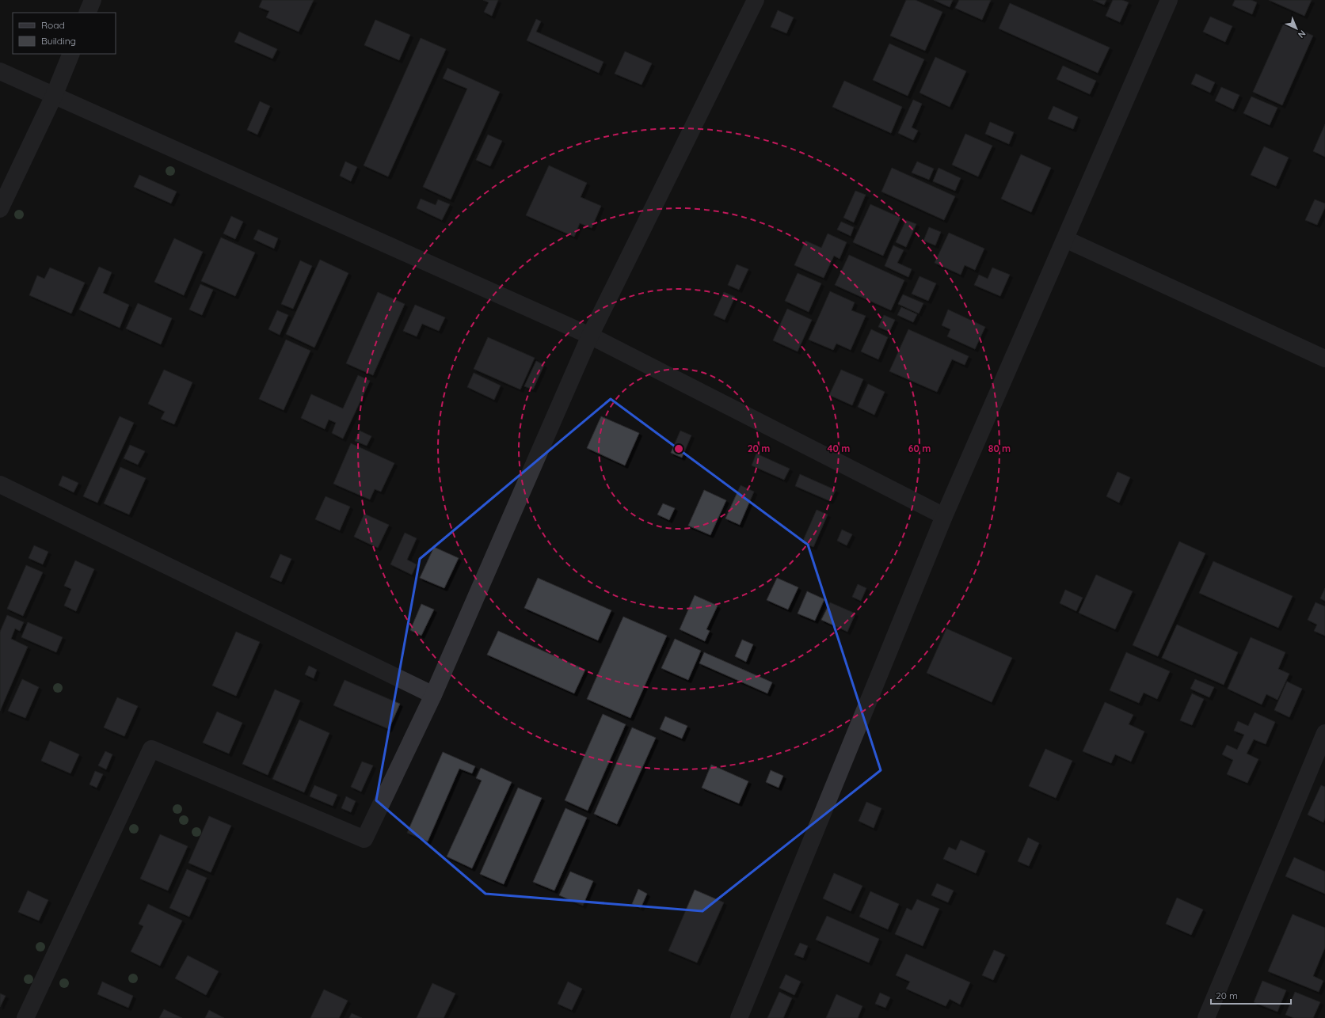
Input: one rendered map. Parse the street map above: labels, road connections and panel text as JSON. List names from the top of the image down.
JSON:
{
  "legend": ["Road", "Building"],
  "scale_bar": "20 m",
  "north": "bottom right",
  "rings": [
    "20 m",
    "40 m",
    "60 m",
    "80 m"
  ]
}
